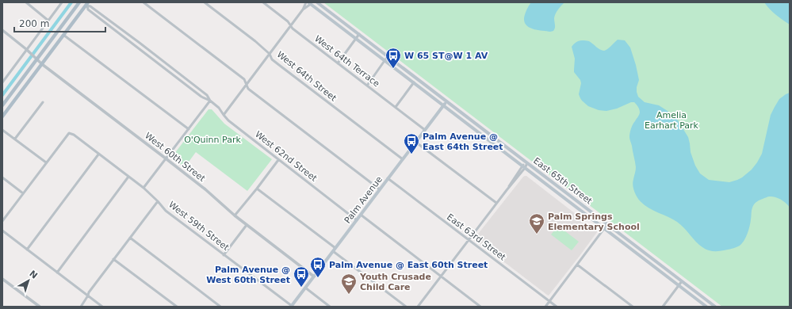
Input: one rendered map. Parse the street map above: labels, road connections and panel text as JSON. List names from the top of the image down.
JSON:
{
  "streets": {
    "main road": ["East 65th Street", "Palm Avenue"],
    "street": [
      "West 64th Terrace",
      "West 64th Street",
      "West 62nd Street",
      "West 60th Street",
      "West 59th Street",
      "East 63rd Street"
    ]
  },
  "crossings": [
    ["West 64th Terrace", "Palm Avenue"],
    ["West 64th Street", "Palm Avenue"],
    ["West 62nd Street", "Palm Avenue"],
    ["West 60th Street", "Palm Avenue"],
    ["East 65th Street", "Palm Avenue"],
    ["Palm Avenue", "West 59th Street"],
    ["Palm Avenue", "East 63rd Street"]
  ],
  "parks": ["Amelia Earhart Park", "O'Quinn Park"],
  "places": {
    "bus stop": [
      "W 65 ST@W 1 AV",
      "Palm Avenue @ East 64th Street",
      "Palm Avenue @ East 60th Street",
      "Palm Avenue @ West 60th Street"
    ],
    "school or university": ["Palm Springs Elementary School", "Youth Crusade Child Care"]
  },
  "scale_bar": "200 m",
  "north": "top right"
}
